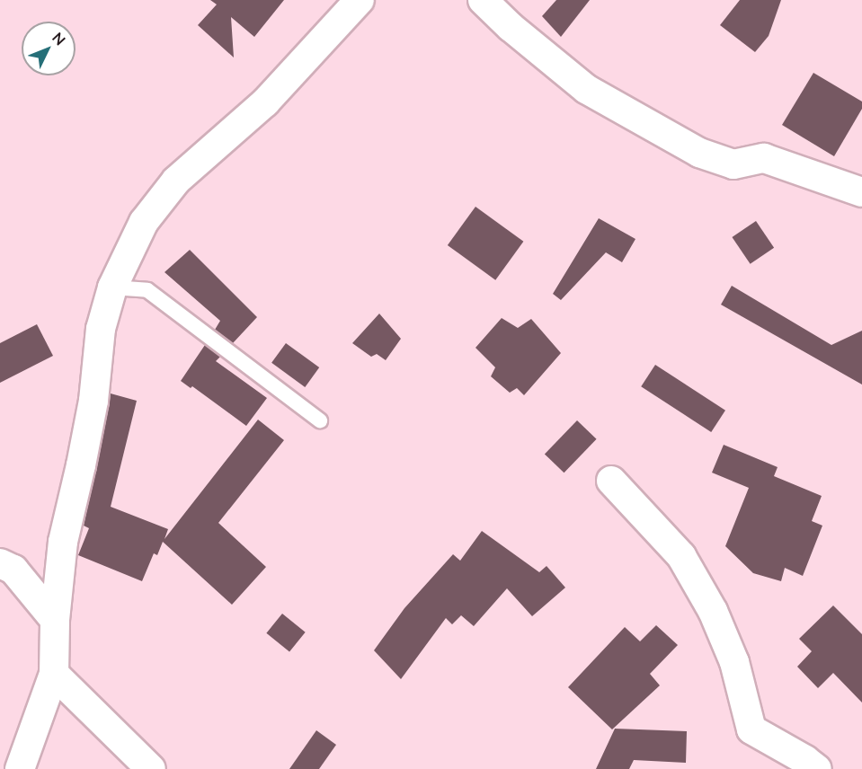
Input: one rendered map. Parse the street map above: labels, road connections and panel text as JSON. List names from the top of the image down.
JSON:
{
  "north": "top right"
}
